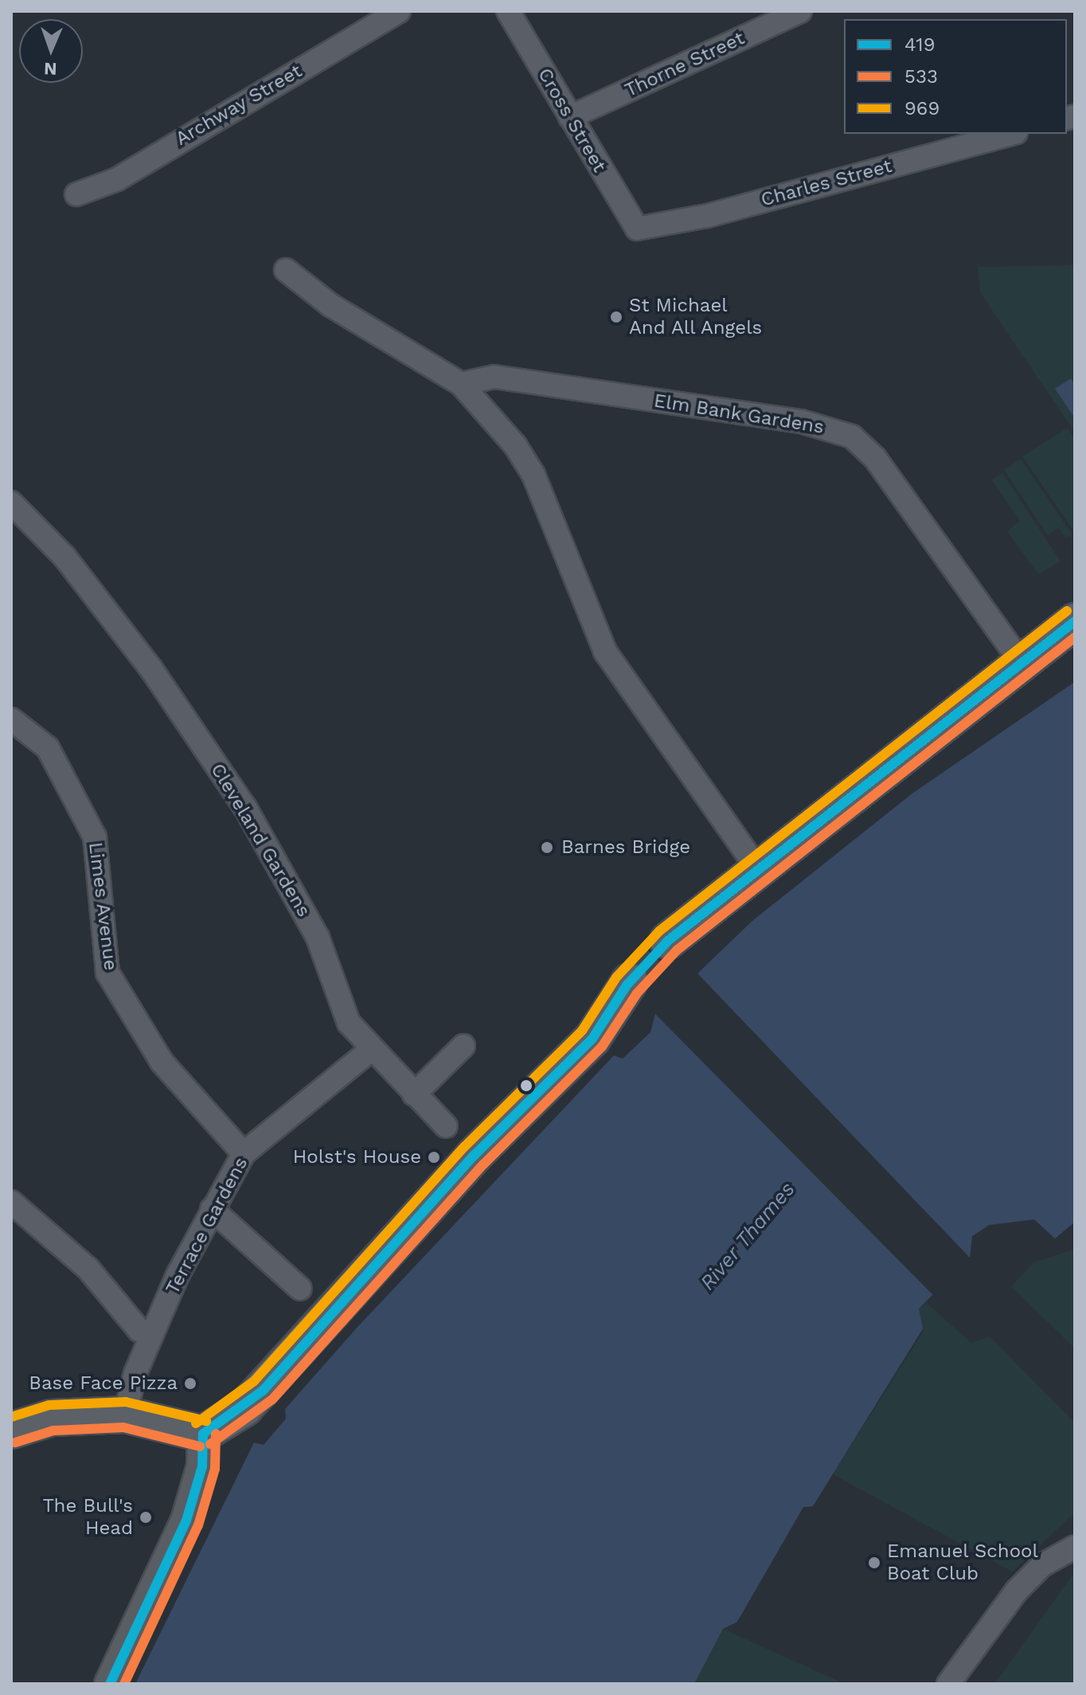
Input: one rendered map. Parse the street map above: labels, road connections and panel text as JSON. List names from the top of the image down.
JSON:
{
  "streets": {
    "street": [
      "Thorne Street",
      "Archway Street",
      "Cross Street",
      "Charles Street",
      "Elm Bank Gardens",
      "Cleveland Gardens",
      "Limes Avenue",
      "Terrace Gardens"
    ]
  },
  "crossings": [
    ["Thorne Street", "Cross Street"],
    ["Cross Street", "Charles Street"],
    ["Cleveland Gardens", "Terrace Gardens"],
    ["Limes Avenue", "Terrace Gardens"]
  ],
  "water": ["River Thames"],
  "places": [
    "St Michael And All Angels",
    "Barnes Bridge",
    "Holst's House",
    "Base Face Pizza",
    "The Bull's Head",
    "Emanuel School Boat Club"
  ],
  "lines": ["transit line 969", "transit line 419", "transit line 533"],
  "legend": ["419", "533", "969"],
  "north": "bottom"
}
